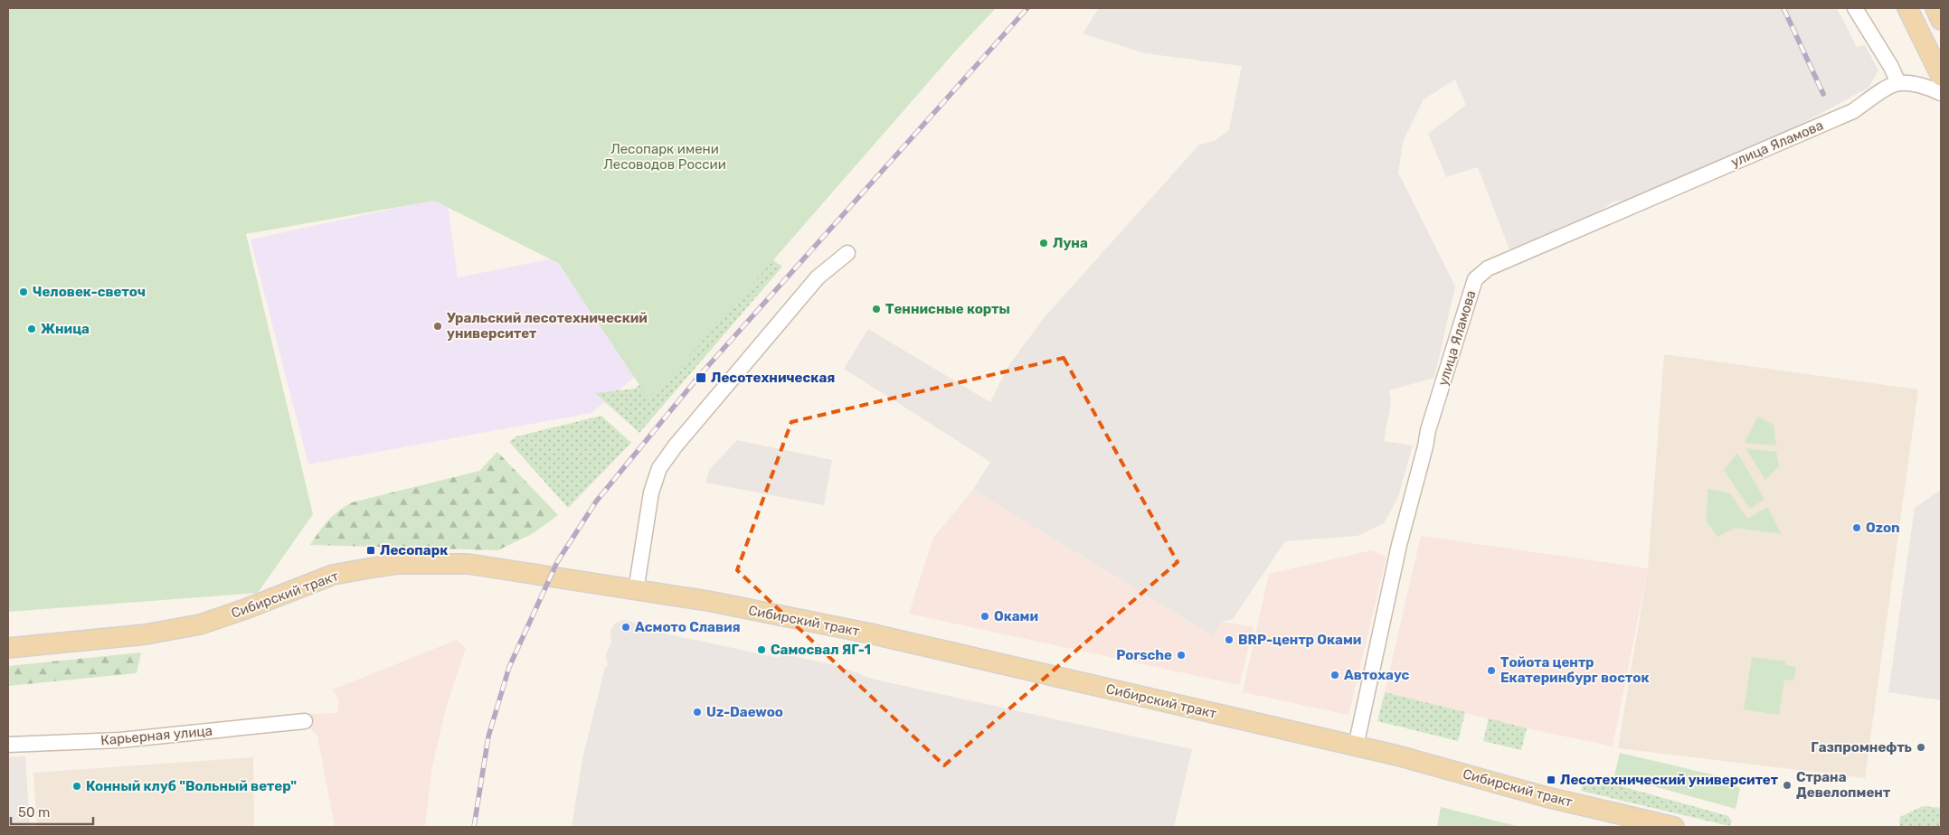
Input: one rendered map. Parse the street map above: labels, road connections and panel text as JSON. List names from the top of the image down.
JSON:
{
  "streets": {
    "main road": ["Сибирский тракт"],
    "street": ["улица Яламова", "Карьерная улица"]
  },
  "crossings": [
    ["улица Яламова", "Сибирский тракт"]
  ],
  "parks": ["Лесопарк имени Лесоводов России"],
  "places": {
    "other": [
      "Луна",
      "Человек-светоч",
      "Теннисные корты",
      "Уральский лесотехнический университет",
      "Жница",
      "Ozon",
      "Оками",
      "Асмото Славия",
      "BRP-центр Оками",
      "Самосвал ЯГ-1",
      "Porsche",
      "Тойота центр Екатеринбург восток",
      "Автохаус",
      "Uz-Daewoo",
      "Газпромнефть",
      "Страна Девелопмент",
      "Конный клуб \"Вольный ветер\""
    ],
    "transit": ["Лесотехническая", "Лесопарк", "Лесотехнический университет"]
  },
  "scale_bar": "50 m"
}
